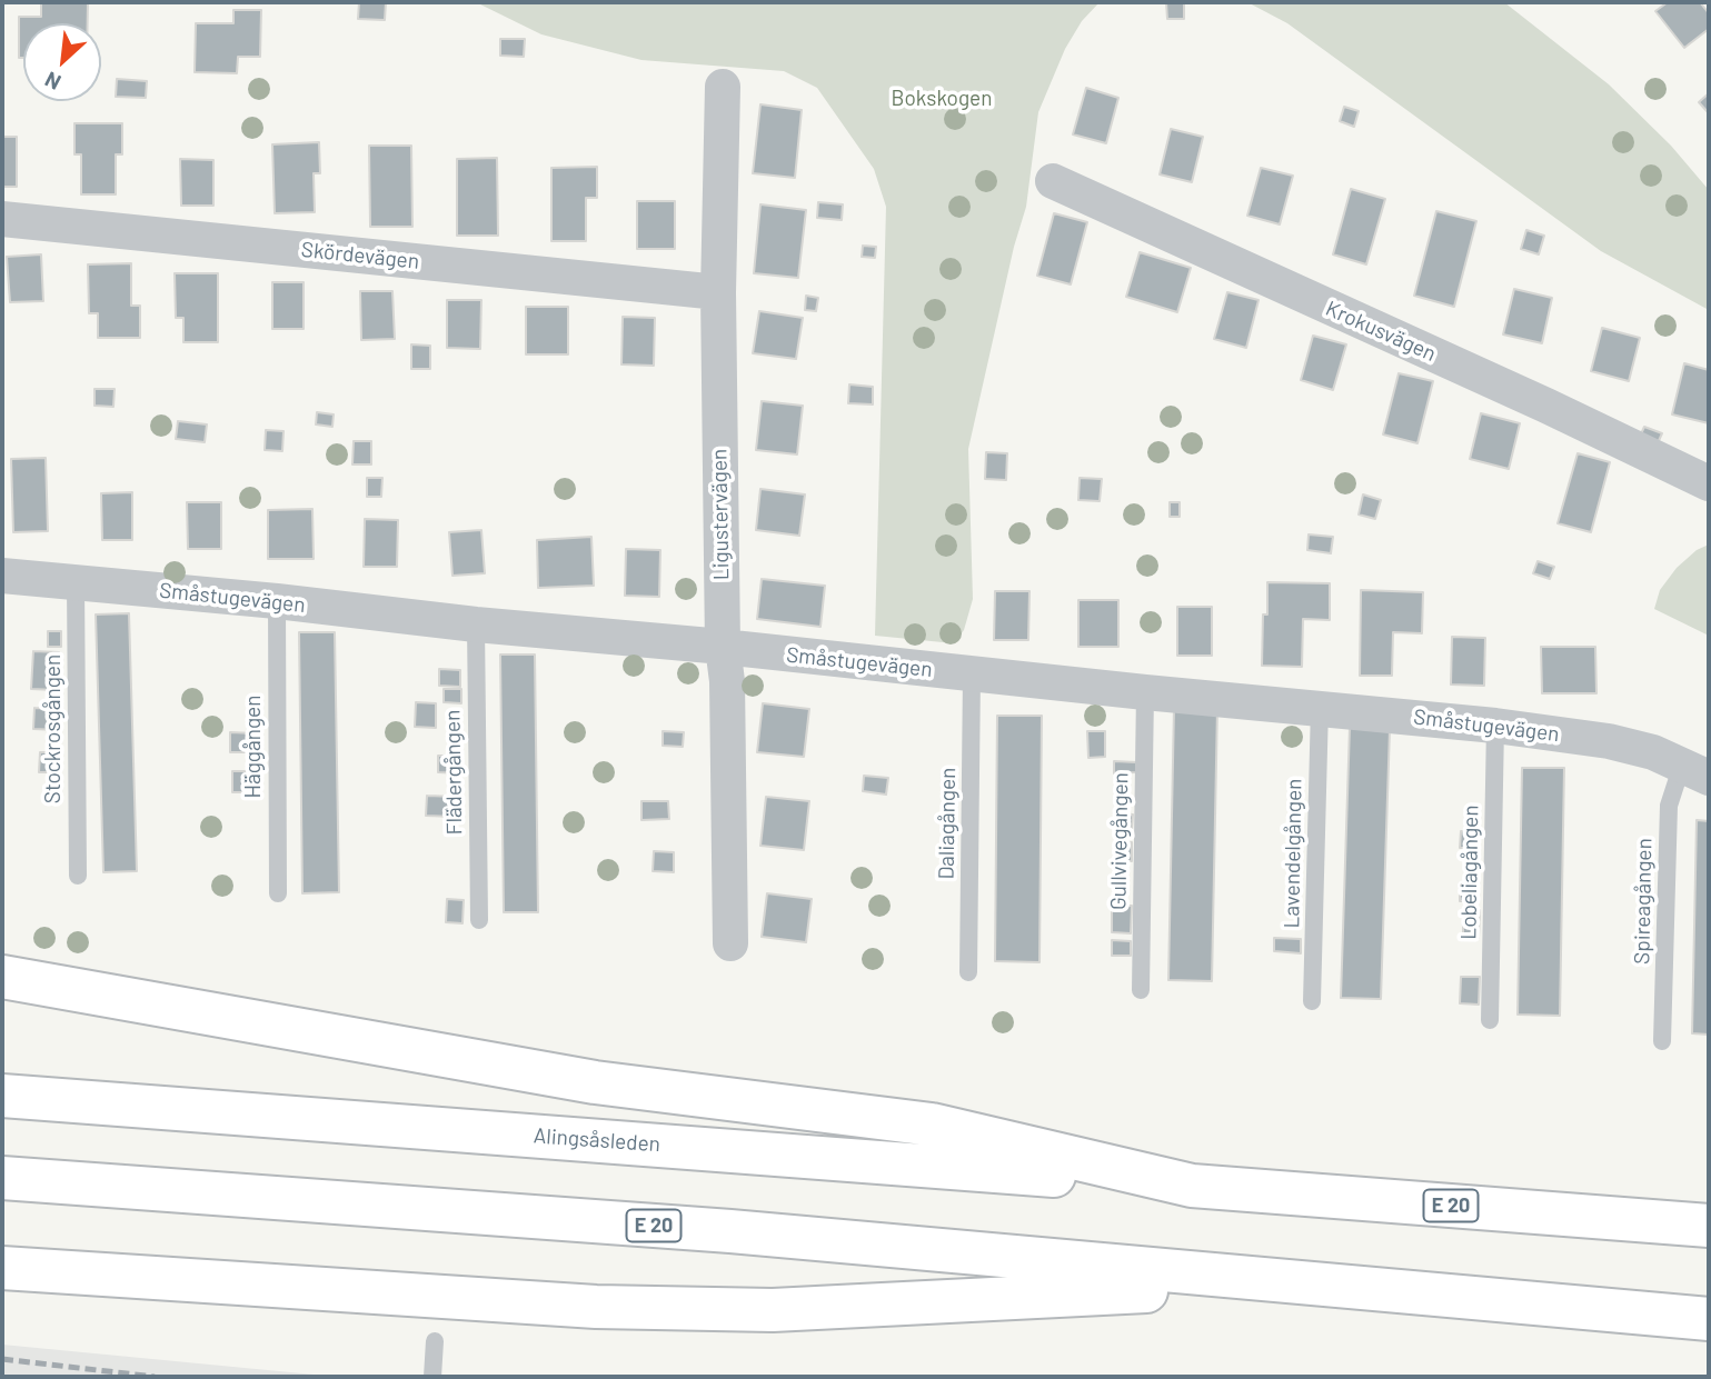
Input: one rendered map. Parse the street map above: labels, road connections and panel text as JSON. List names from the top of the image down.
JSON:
{
  "streets": {
    "highway": ["Alingsåsleden", "E 20"],
    "street": [
      "Skördevägen",
      "Krokusvägen",
      "Ligustervägen",
      "Småstugevägen"
    ],
    "lane": [
      "Stockrosgången",
      "Häggången",
      "Flädergången",
      "Daliagången",
      "Gullvivegången",
      "Lavendelgången",
      "Lobeliagången",
      "Spireagången"
    ]
  },
  "crossings": [
    ["Skördevägen", "Ligustervägen"],
    ["Ligustervägen", "Småstugevägen"],
    ["Småstugevägen", "Stockrosgången"],
    ["Småstugevägen", "Häggången"],
    ["Småstugevägen", "Flädergången"],
    ["Småstugevägen", "Daliagången"],
    ["Småstugevägen", "Gullvivegången"],
    ["Småstugevägen", "Lavendelgången"],
    ["Småstugevägen", "Lobeliagången"],
    ["Småstugevägen", "Spireagången"],
    ["Alingsåsleden", "E 20"]
  ],
  "parks": ["Bokskogen"],
  "north": "bottom left"
}
